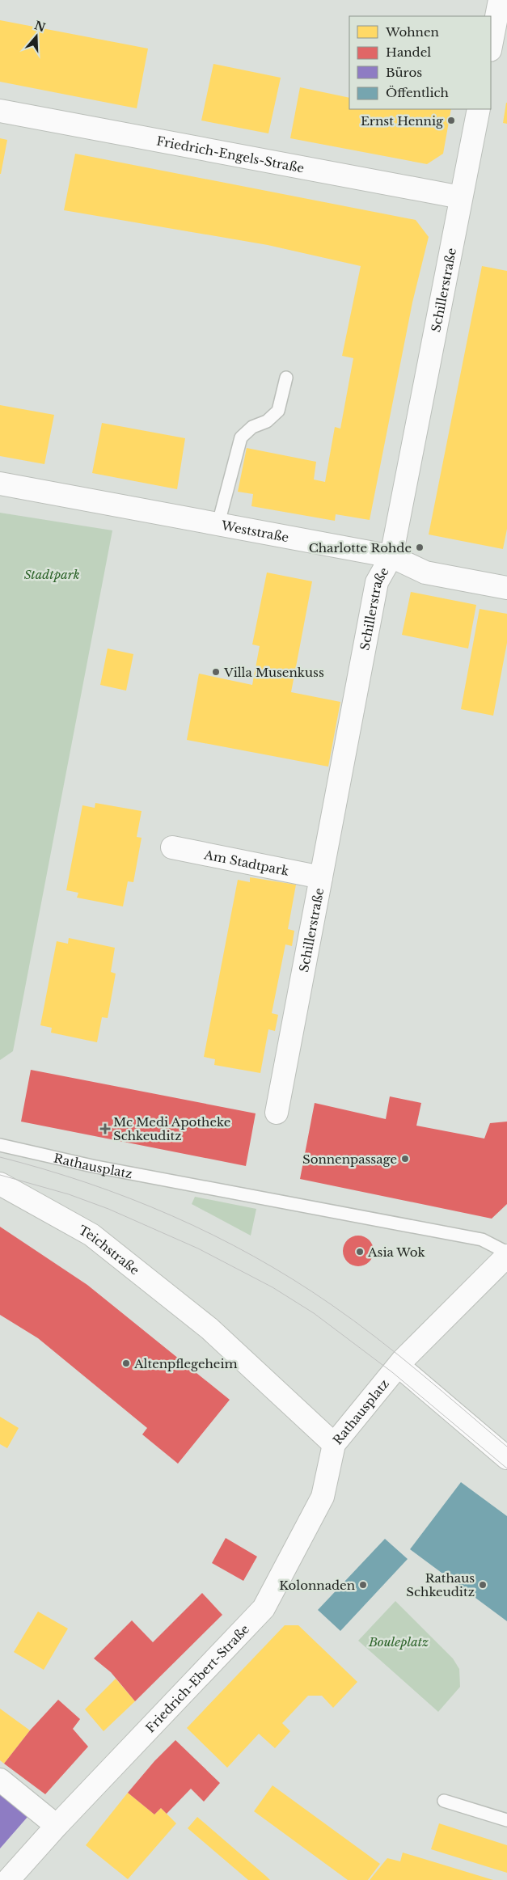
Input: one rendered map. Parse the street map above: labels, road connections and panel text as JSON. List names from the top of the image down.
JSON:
{
  "streets": {
    "street": [
      "Friedrich-Engels-Straße",
      "Schillerstraße",
      "Weststraße",
      "Am Stadtpark",
      "Rathausplatz",
      "Teichstraße",
      "Friedrich-Ebert-Straße"
    ]
  },
  "crossings": [
    ["Friedrich-Engels-Straße", "Schillerstraße"],
    ["Schillerstraße", "Weststraße"],
    ["Schillerstraße", "Am Stadtpark"],
    ["Rathausplatz", "Teichstraße"],
    ["Rathausplatz", "Friedrich-Ebert-Straße"]
  ],
  "parks": ["Stadtpark", "Bouleplatz"],
  "places": {
    "other": [
      "Ernst Hennig",
      "Charlotte Rohde",
      "Villa Musenkuss",
      "Sonnenpassage",
      "Asia Wok",
      "Altenpflegeheim",
      "Kolonnaden",
      "Rathaus Schkeuditz"
    ],
    "health": ["Mc Medi Apotheke Schkeuditz"]
  },
  "legend": [
    "Wohnen",
    "Handel",
    "Büros",
    "Öffentlich"
  ],
  "north": "top"
}
